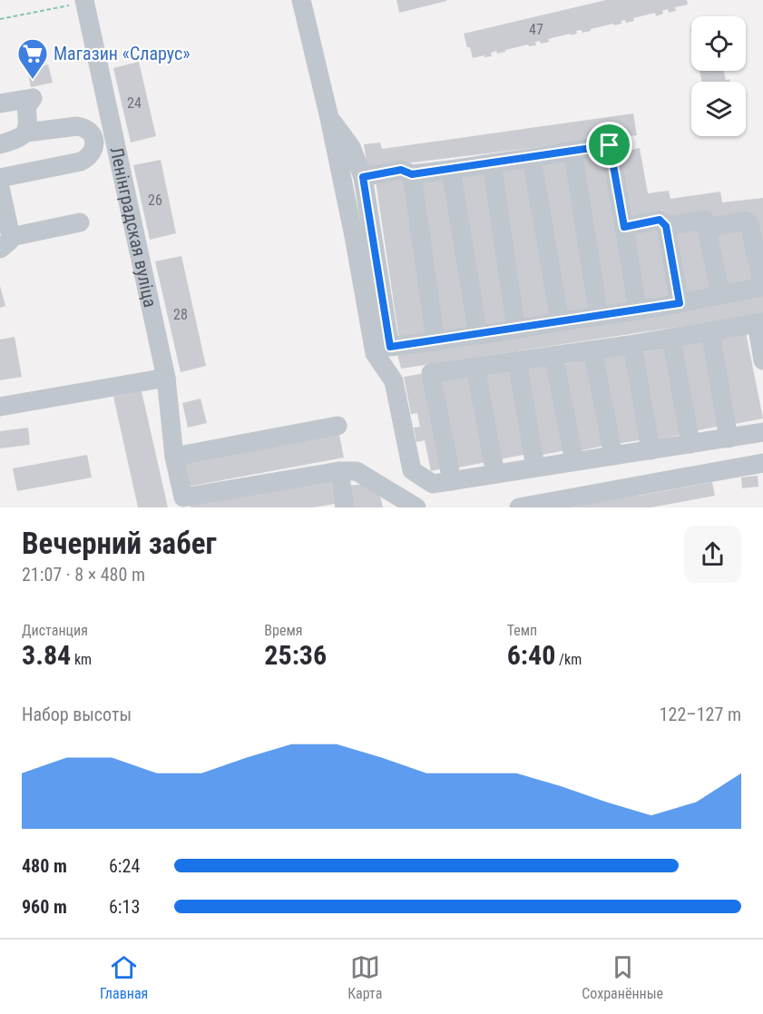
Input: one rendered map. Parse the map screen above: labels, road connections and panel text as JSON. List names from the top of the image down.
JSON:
{
  "streets": {
    "street": ["Ленінградская вуліца"]
  },
  "places": {
    "supermarket": ["Магазин «Сларус»"]
  },
  "house_numbers": [
    "47",
    "24",
    "26",
    "28"
  ],
  "page": {
    "heading": ["Вечерний забег", "21:07 · 8 × 480 m"],
    "stats": [
      ["Дистанция", "3.84 km"],
      ["Время", "25:36"],
      ["Темп", "6:40 /km"]
    ],
    "chart": ["Набор высоты", "122–127 m"],
    "list": [
      {
        "name": "480 m",
        "note": "6:24"
      },
      {
        "name": "960 m",
        "note": "6:13"
      }
    ],
    "tabs": ["Главная", "Карта", "Сохранённые"]
  }
}
